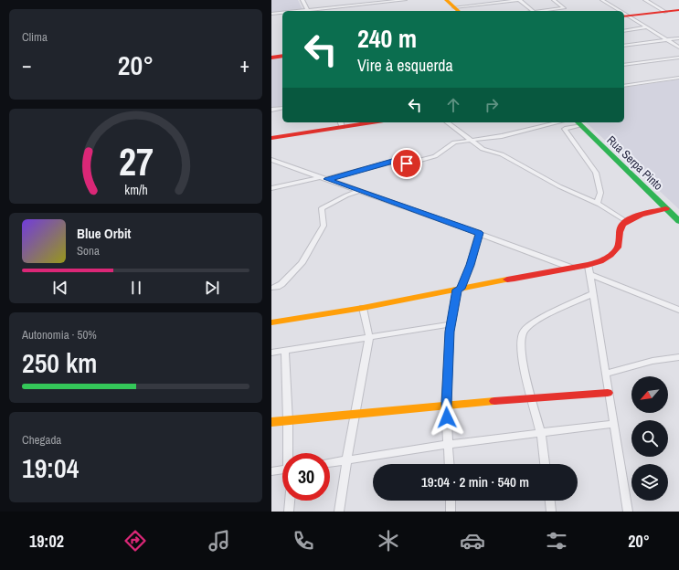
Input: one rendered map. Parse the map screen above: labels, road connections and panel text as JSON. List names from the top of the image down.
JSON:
{
  "streets": {
    "street": ["Rua Serpa Pinto"]
  },
  "north": "bottom left",
  "page": {
    "tile": [
      "Clima",
      ["Autonomia · 50%", "250 km"],
      ["Chegada", "19:04"]
    ],
    "turn": ["240 m", "Vire à esquerda"],
    "heat": ["−", "20°", "+"],
    "song": ["Blue Orbit", "Sona"],
    "limit": "30",
    "trip": "19:04 · 2 min · 540 m",
    "tabs": ["19:02", "20°"],
    "gauge": ["27", "km/h"]
  }
}
